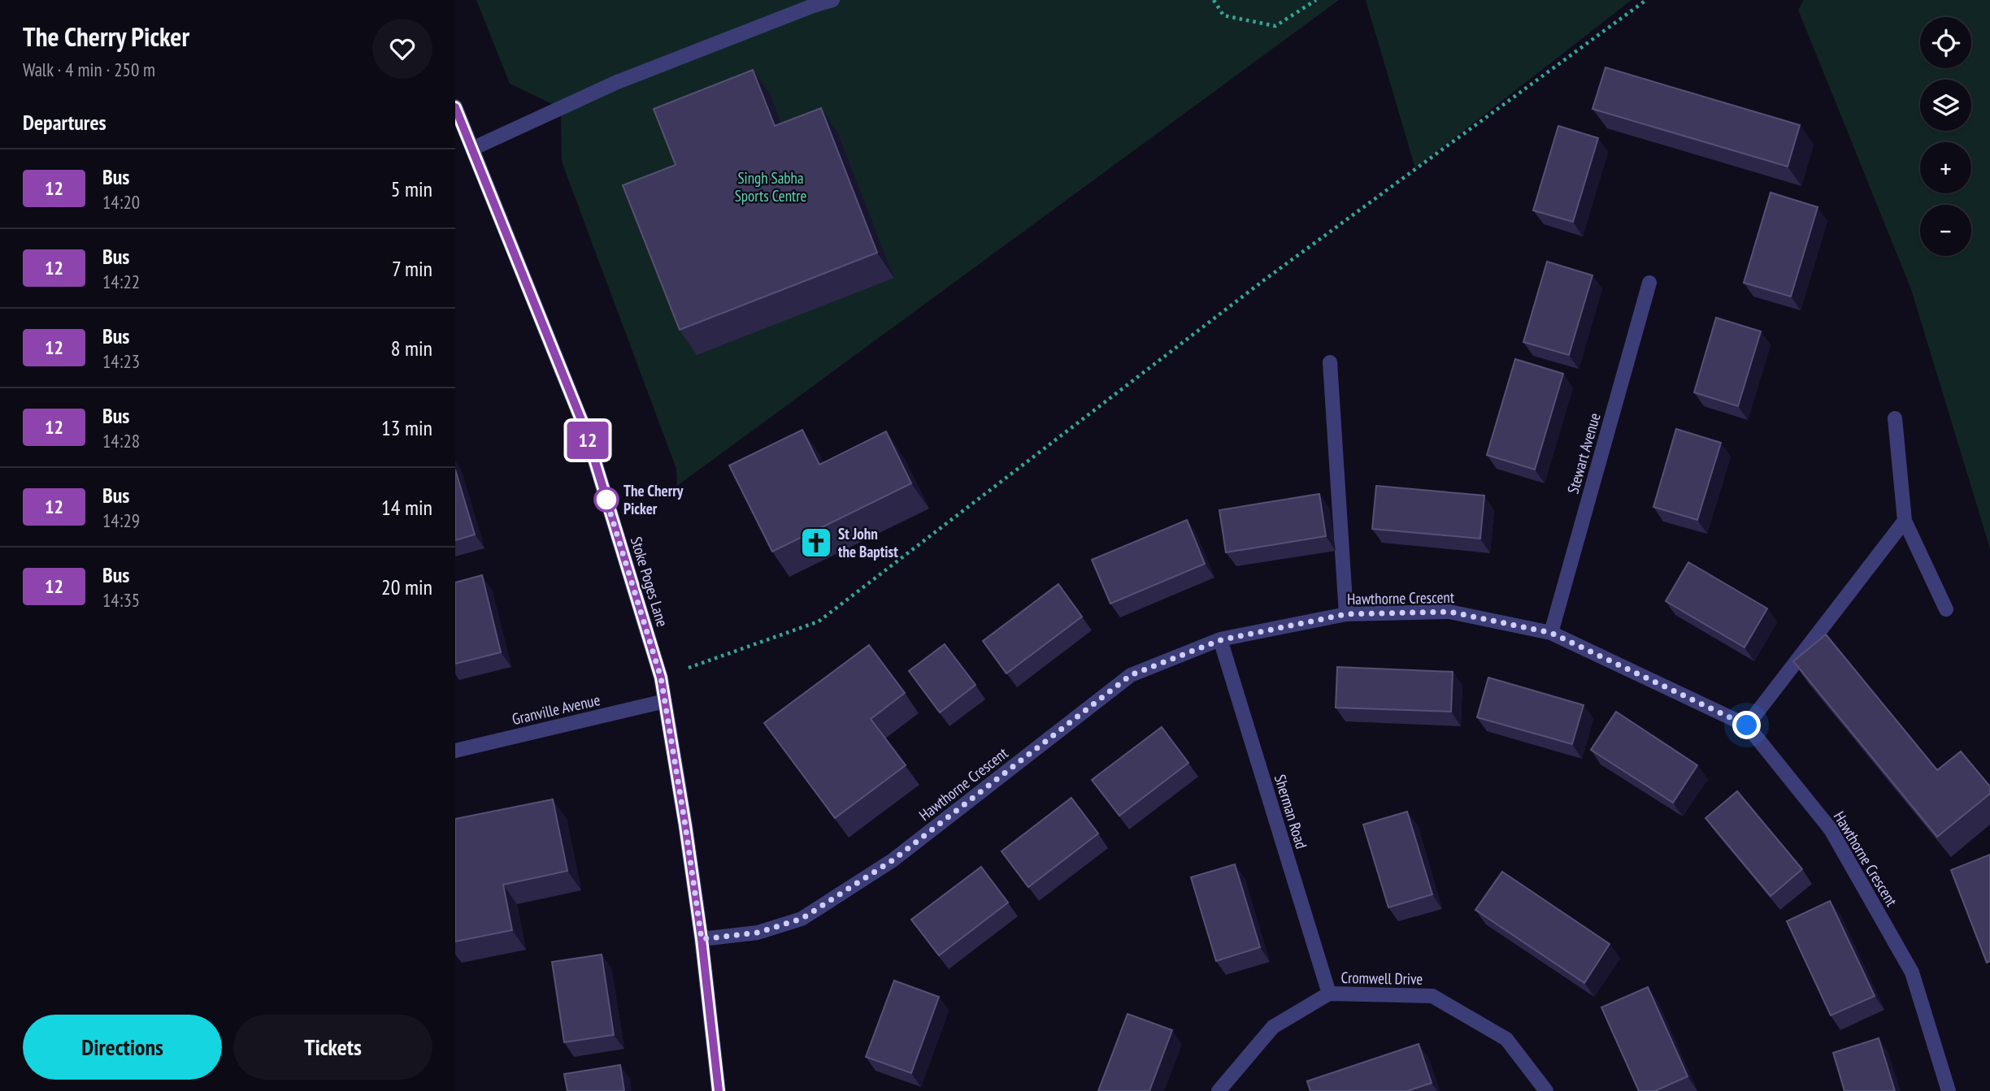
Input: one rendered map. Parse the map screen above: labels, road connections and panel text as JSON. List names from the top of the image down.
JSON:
{
  "streets": {
    "street": [
      "Stewart Avenue",
      "Stoke Poges Lane",
      "Hawthorne Crescent",
      "Granville Avenue",
      "Sherman Road",
      "Cromwell Drive"
    ]
  },
  "crossings": [
    ["Stewart Avenue", "Hawthorne Crescent"],
    ["Stoke Poges Lane", "Hawthorne Crescent"],
    ["Stoke Poges Lane", "Granville Avenue"],
    ["Hawthorne Crescent", "Sherman Road"],
    ["Sherman Road", "Cromwell Drive"]
  ],
  "parks": ["Singh Sabha Sports Centre"],
  "places": {
    "other": ["The Cherry Picker"],
    "church": ["St John the Baptist"]
  },
  "lines": ["bus line 12"],
  "page": {
    "heading": [
      ["The Cherry Picker", "Walk · 4 min · 250 m"],
      "Departures"
    ],
    "on_map": "12",
    "map_buttons": ["+", "−"],
    "list": [
      {
        "mark": "12",
        "name": "Bus",
        "note": "14:20",
        "value": "5 min"
      },
      {
        "mark": "12",
        "name": "Bus",
        "note": "14:22",
        "value": "7 min"
      },
      {
        "mark": "12",
        "name": "Bus",
        "note": "14:23",
        "value": "8 min"
      },
      {
        "mark": "12",
        "name": "Bus",
        "note": "14:28",
        "value": "13 min"
      },
      {
        "mark": "12",
        "name": "Bus",
        "note": "14:29",
        "value": "14 min"
      },
      {
        "mark": "12",
        "name": "Bus",
        "note": "14:35",
        "value": "20 min"
      }
    ],
    "buttons": ["Directions", "Tickets"]
  }
}
